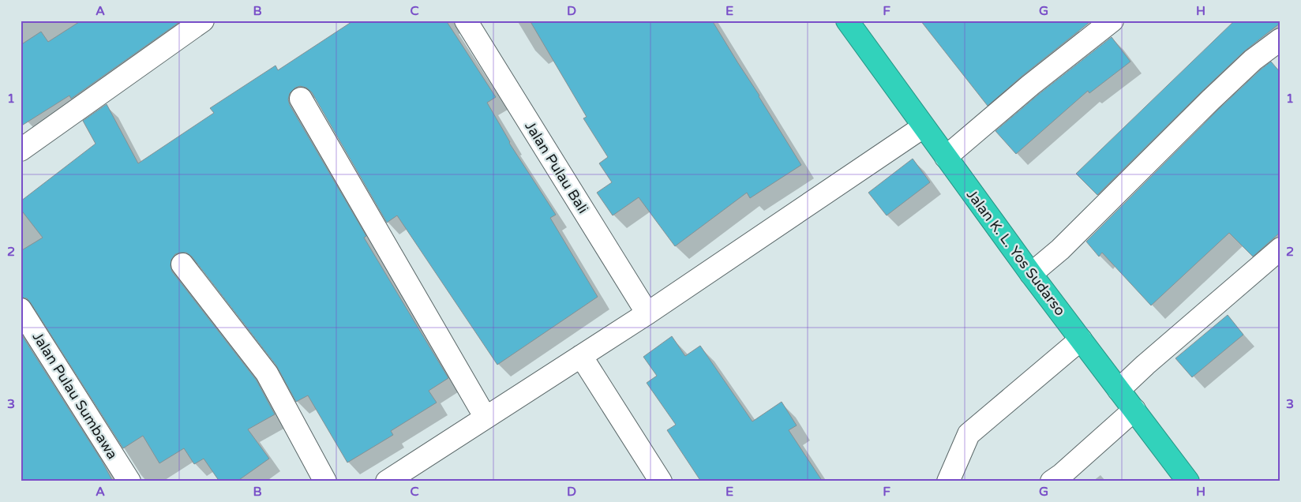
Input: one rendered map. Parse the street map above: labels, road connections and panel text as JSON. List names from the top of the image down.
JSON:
{
  "streets": {
    "highway": ["Jalan K. L. Yos Sudarso"],
    "street": ["Jalan Pulau Bali", "Jalan Pulau Sumbawa"]
  },
  "grid": {
    "columns": [
      "A",
      "B",
      "C",
      "D",
      "E",
      "F",
      "G",
      "H"
    ],
    "rows": ["1", "2", "3"]
  }
}
